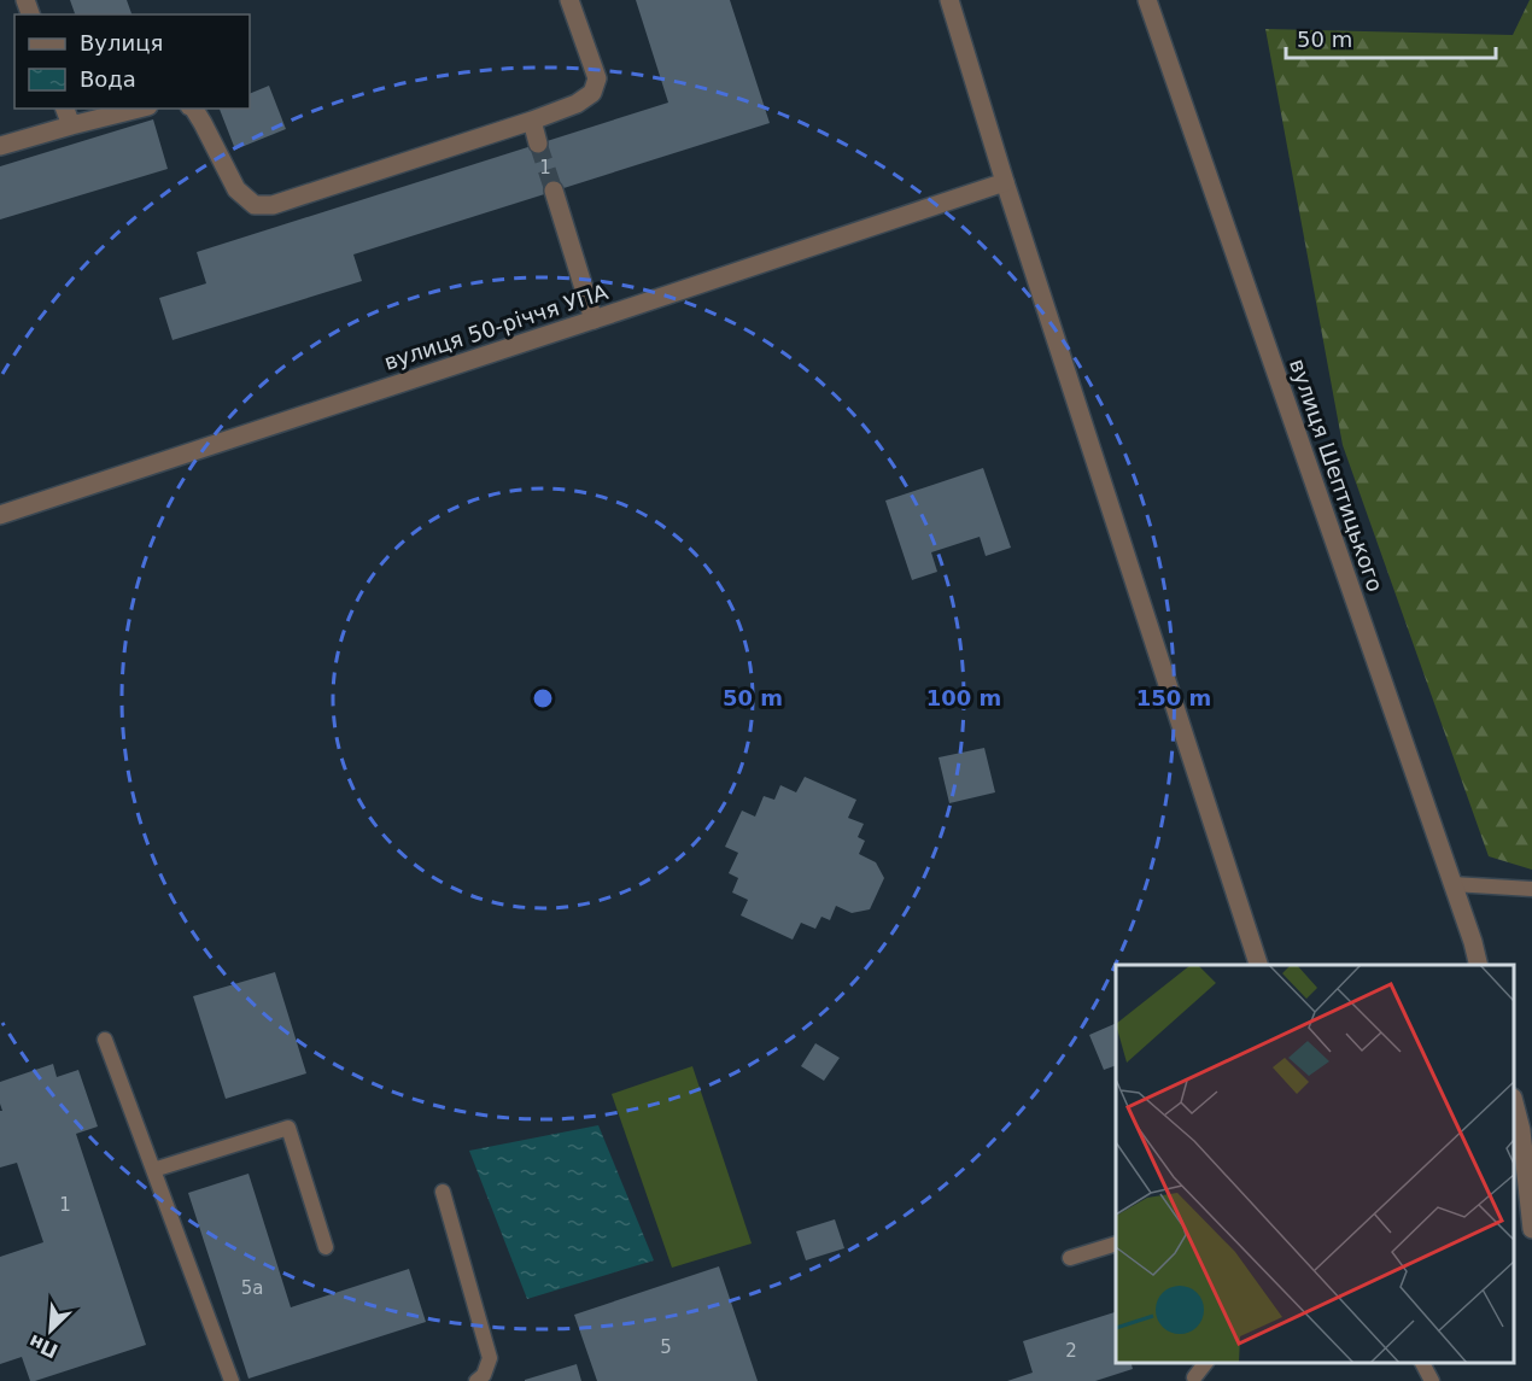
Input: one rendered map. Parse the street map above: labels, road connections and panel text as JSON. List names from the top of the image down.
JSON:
{
  "streets": {
    "street": ["вулиця 50-річчя УПА", "вулиця Шептицького"]
  },
  "house_numbers": [
    "1",
    "1",
    "5а",
    "5",
    "2"
  ],
  "legend": ["Вулиця", "Вода"],
  "scale_bar": "50 m",
  "north": "bottom left",
  "rings": ["50 m", "100 m", "150 m"]
}
